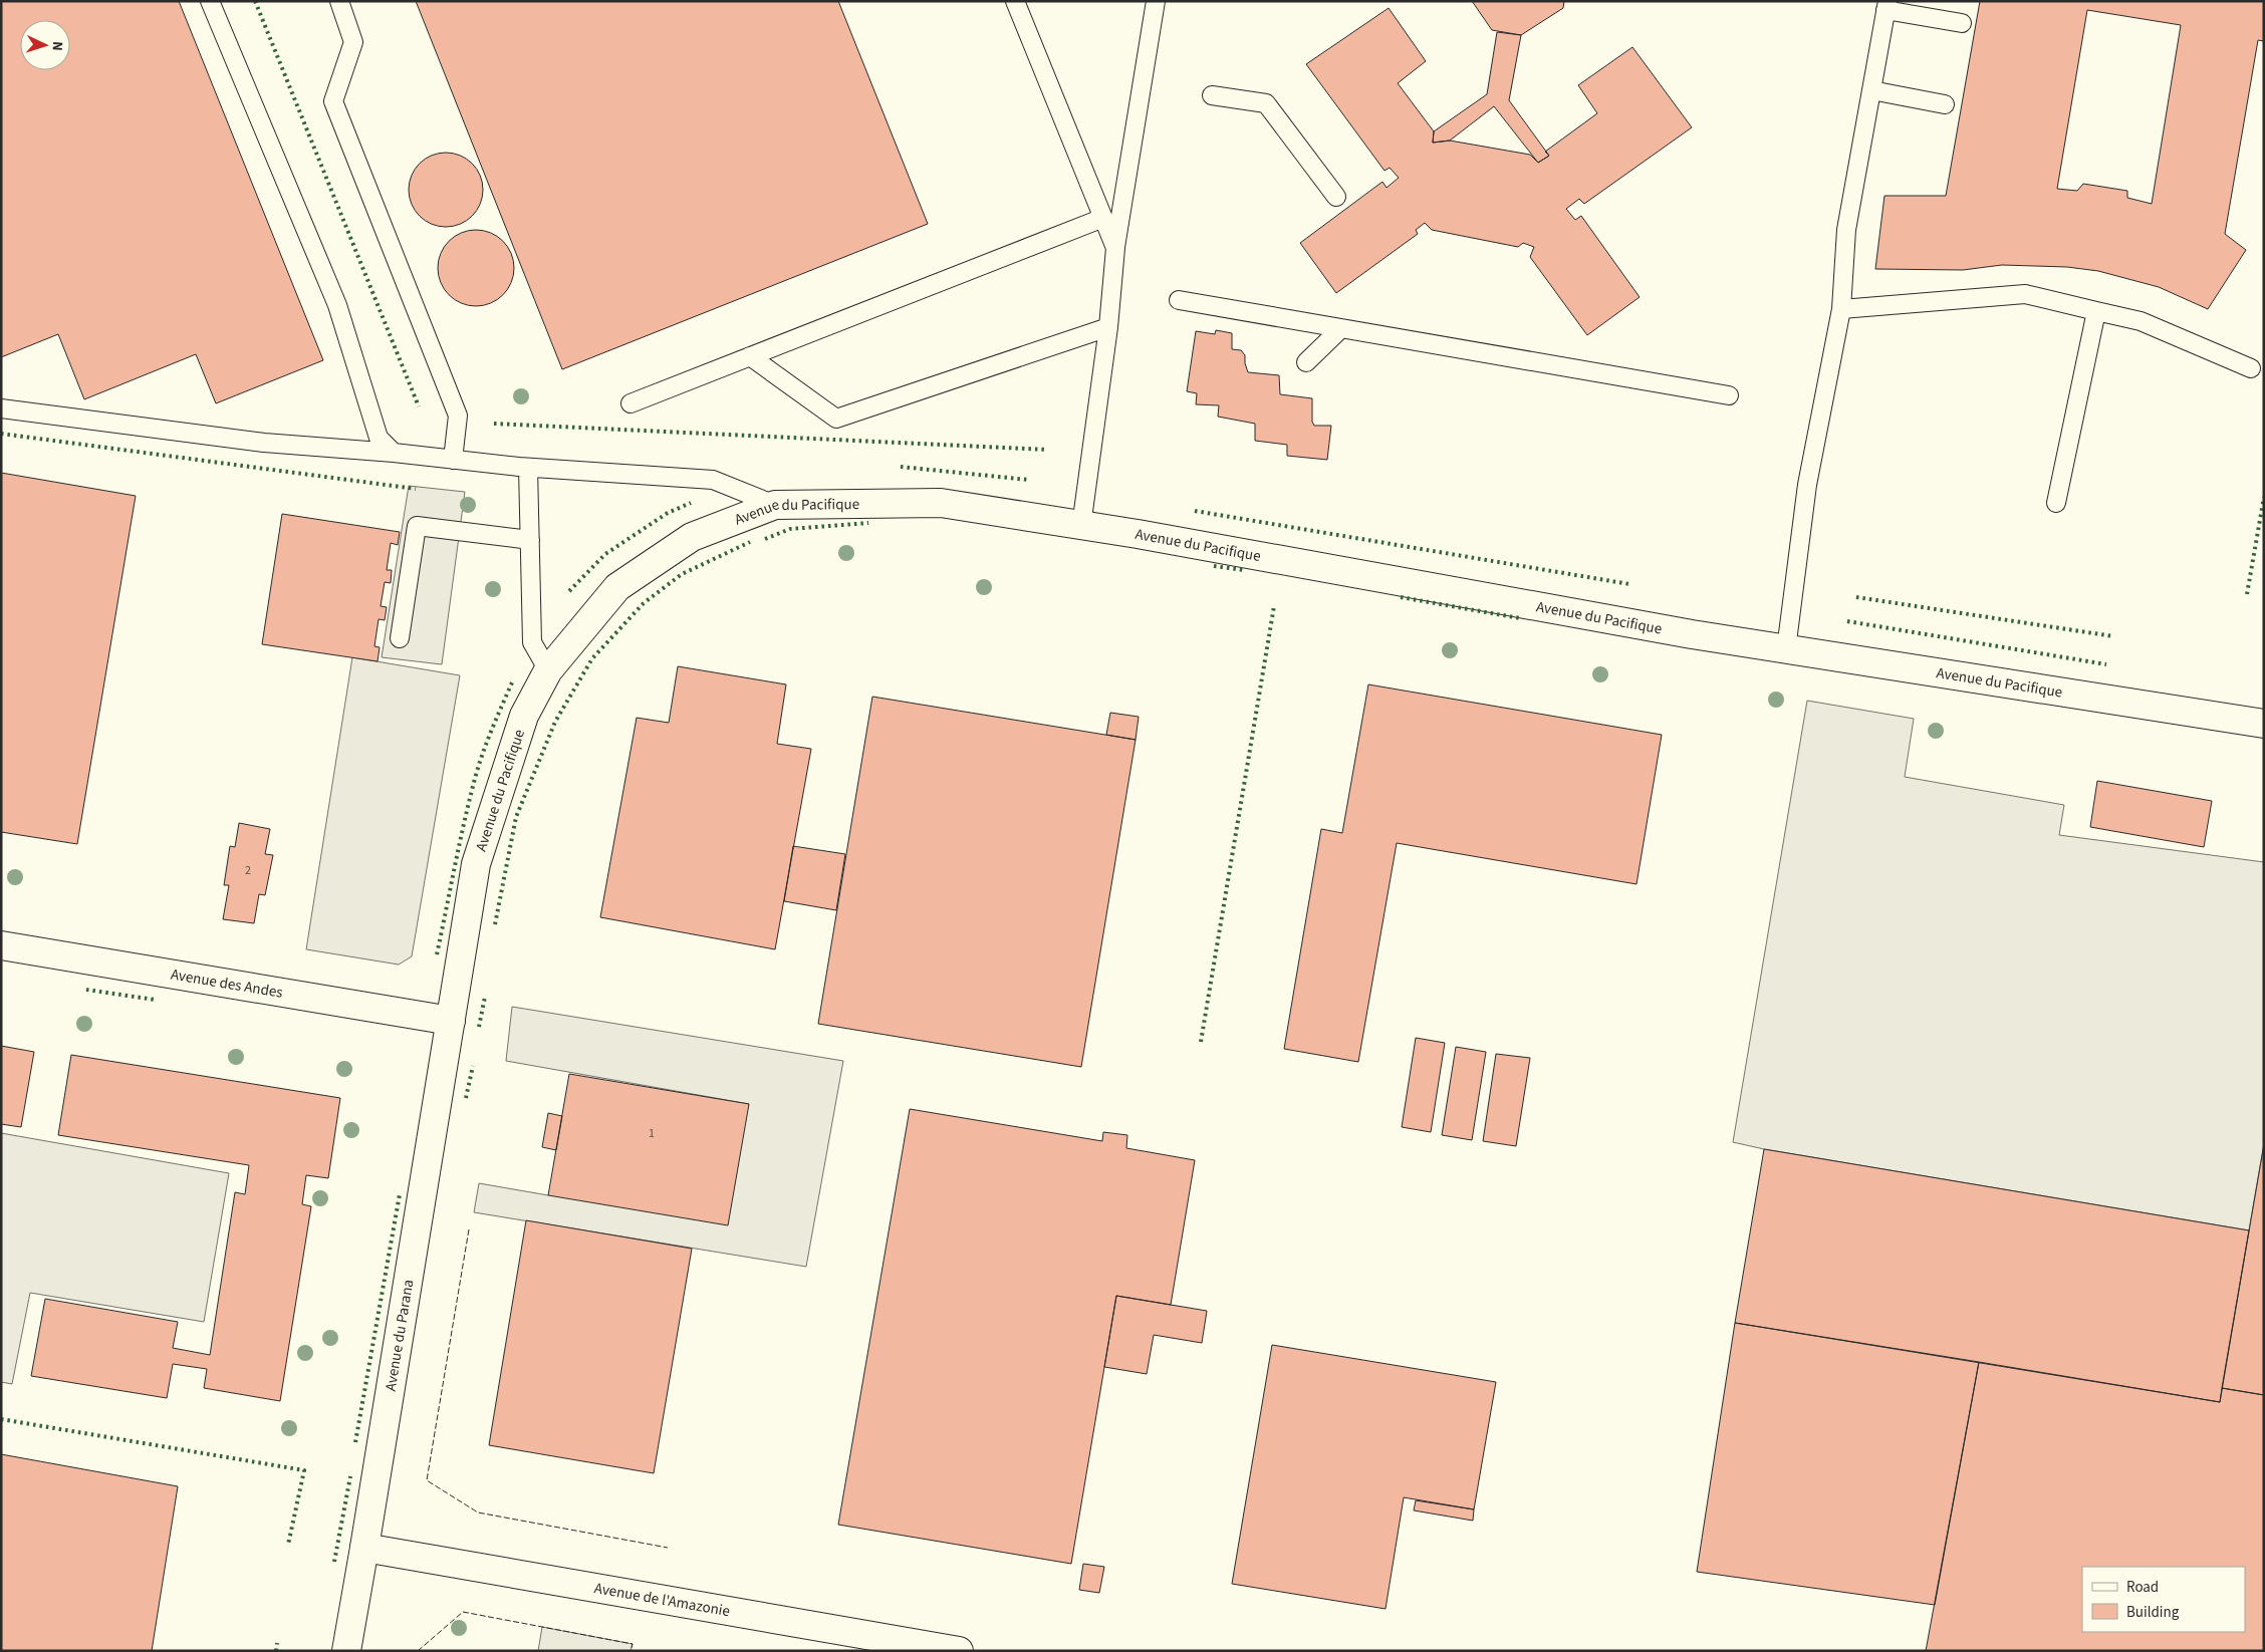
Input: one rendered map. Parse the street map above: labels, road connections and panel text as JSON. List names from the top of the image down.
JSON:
{
  "streets": {
    "street": [
      "Avenue du Pacifique",
      "Avenue des Andes",
      "Avenue du Parana",
      "Avenue de l'Amazonie"
    ]
  },
  "crossings": [
    ["Avenue du Pacifique", "Avenue des Andes"],
    ["Avenue du Pacifique", "Avenue du Parana"],
    ["Avenue des Andes", "Avenue du Parana"],
    ["Avenue du Parana", "Avenue de l'Amazonie"]
  ],
  "house_numbers": ["2", "1"],
  "legend": ["Road", "Building"],
  "north": "right"
}
